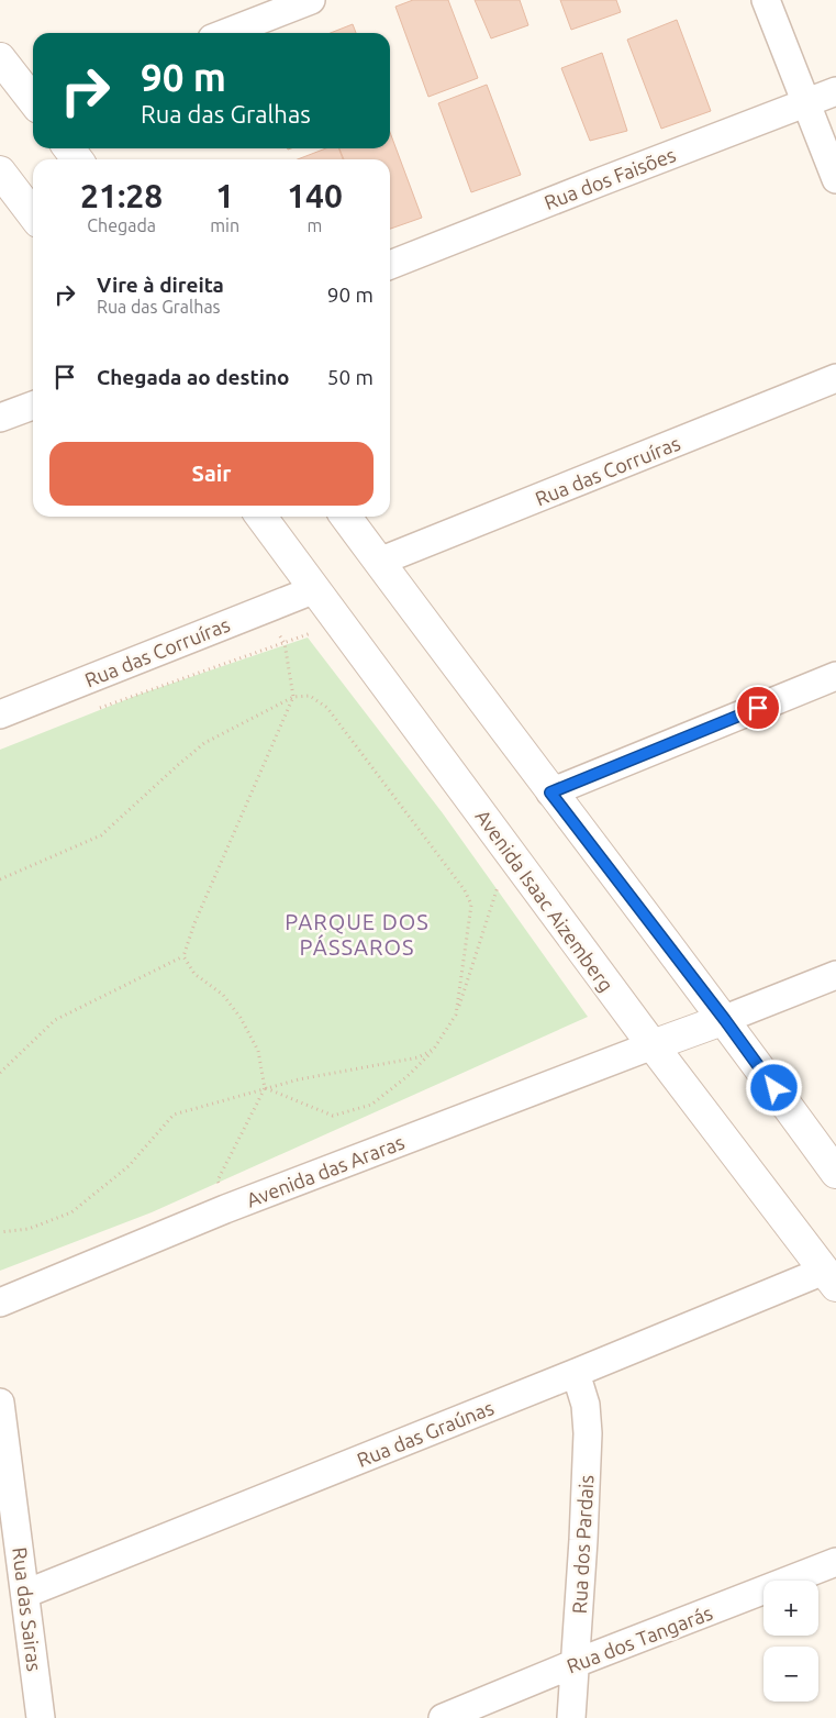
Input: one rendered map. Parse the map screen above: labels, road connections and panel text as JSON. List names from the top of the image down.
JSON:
{
  "streets": {
    "street": [
      "Rua dos Faisões",
      "Rua das Corruíras",
      "Avenida Isaac Aizemberg",
      "Avenida das Araras",
      "Rua das Graúnas",
      "Rua dos Pardais",
      "Rua das Sairas",
      "Rua dos Tangarás"
    ]
  },
  "crossings": [
    ["Rua das Corruíras", "Avenida Isaac Aizemberg"],
    ["Avenida Isaac Aizemberg", "Avenida das Araras"],
    ["Avenida Isaac Aizemberg", "Rua das Graúnas"],
    ["Rua das Graúnas", "Rua dos Pardais"],
    ["Rua das Graúnas", "Rua das Sairas"],
    ["Rua dos Pardais", "Rua dos Tangarás"]
  ],
  "districts": ["PARQUE DOS PÁSSAROS"],
  "page": {
    "turn": ["90 m", "Rua das Gralhas"],
    "eta": [
      "21:28",
      "Chegada",
      "1",
      "min",
      "140",
      "m"
    ],
    "list": [
      {
        "name": "Vire à direita",
        "note": "Rua das Gralhas",
        "value": "90 m"
      },
      {
        "name": "Chegada ao destino",
        "value": "50 m"
      }
    ],
    "buttons": "Sair",
    "map_buttons": ["+", "−"]
  }
}
